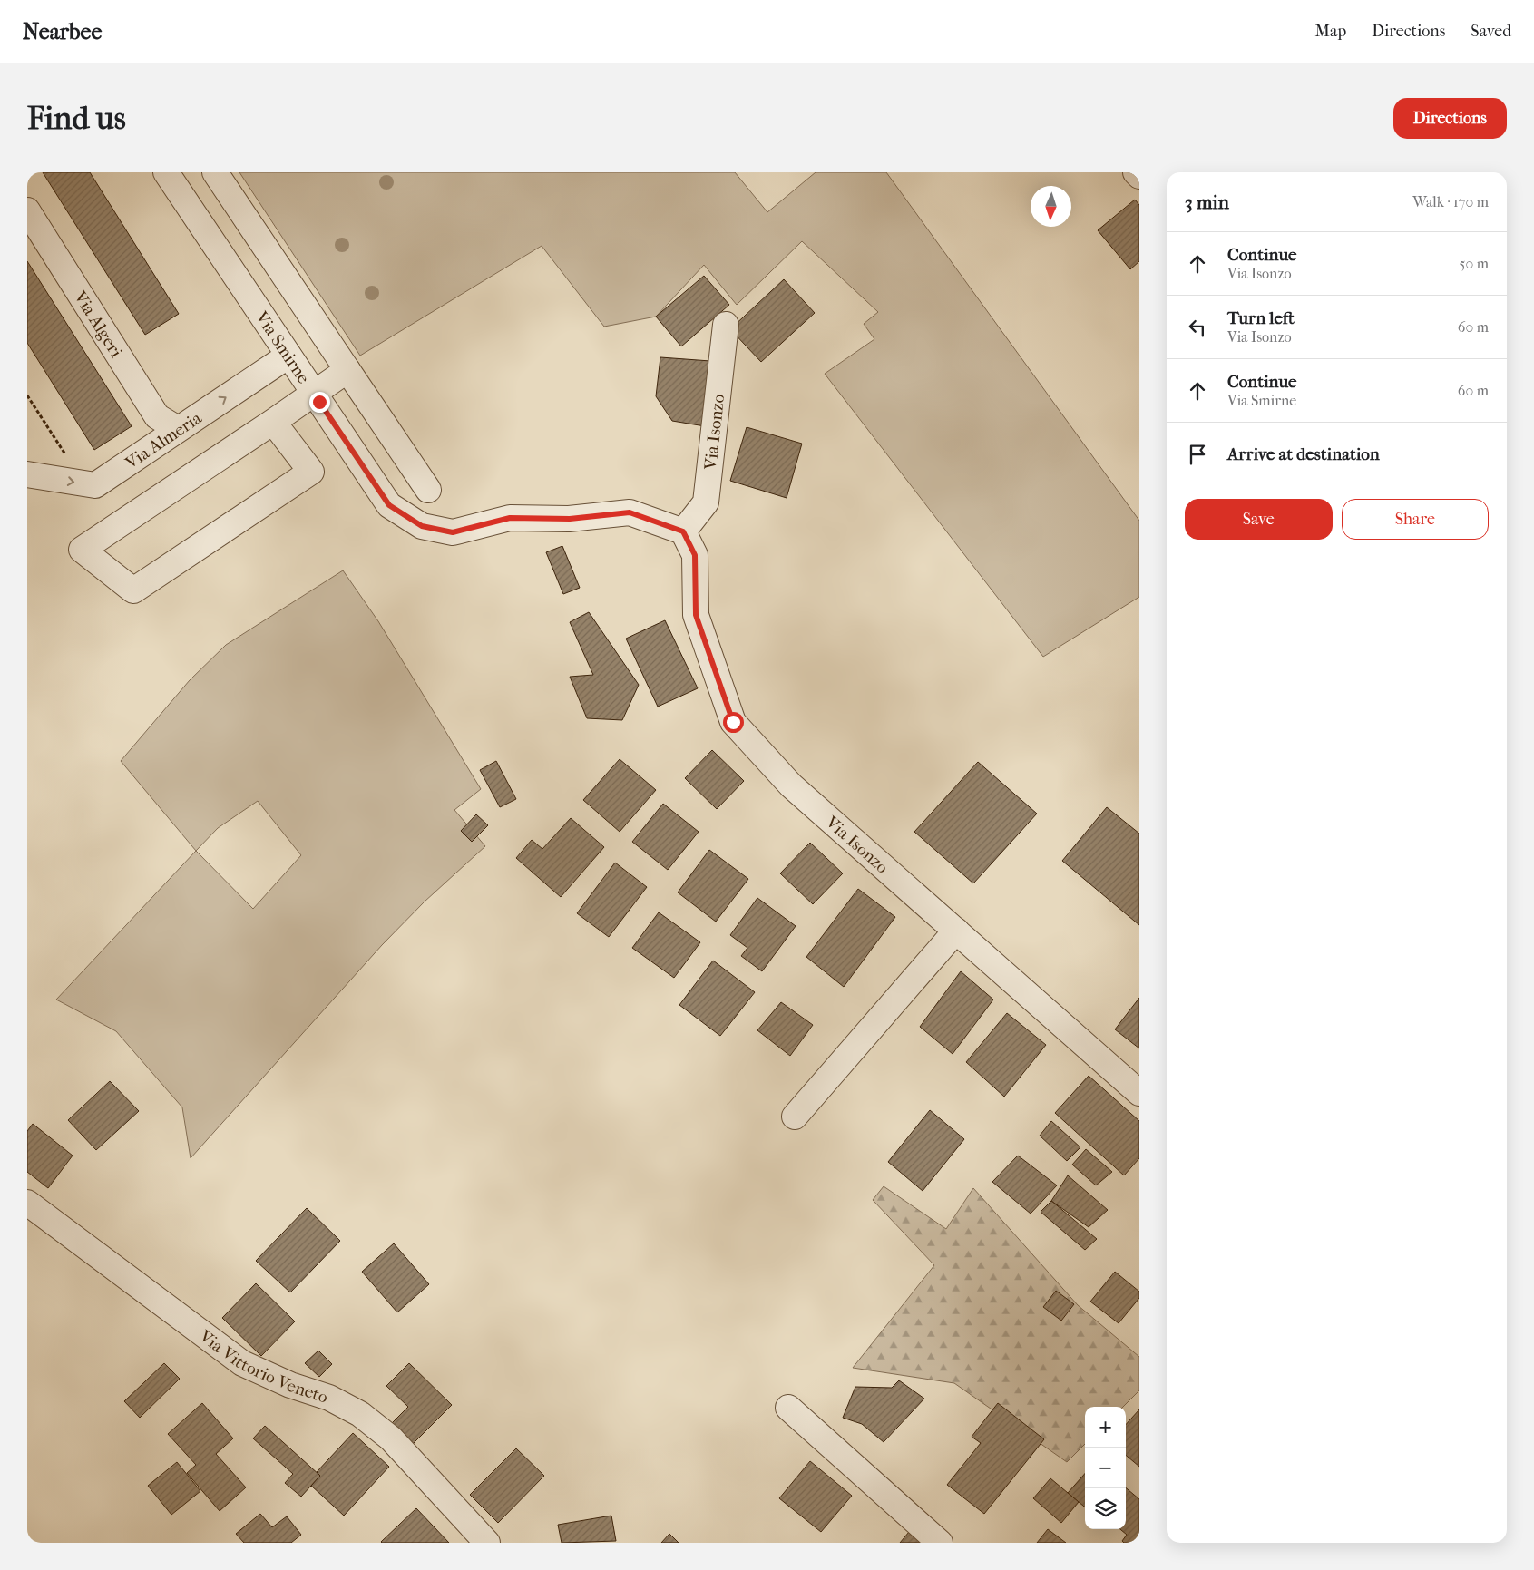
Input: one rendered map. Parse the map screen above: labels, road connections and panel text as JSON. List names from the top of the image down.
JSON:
{
  "streets": {
    "street": [
      "Via Algeri",
      "Via Smirne",
      "Via Isonzo",
      "Via Almeria",
      "Via Vittorio Veneto"
    ]
  },
  "crossings": [
    ["Via Algeri", "Via Almeria"],
    ["Via Smirne", "Via Isonzo"],
    ["Via Smirne", "Via Almeria"]
  ],
  "north": "bottom",
  "page": {
    "header": "Nearbee",
    "nav": ["Map", "Directions", "Saved"],
    "buttons": [
      "Directions",
      ["Save", "Share"]
    ],
    "title": "Find us",
    "heading": ["3 min", "Walk · 170 m"],
    "list": [
      ["Continue", "Via Isonzo", "50 m"],
      ["Turn left", "Via Isonzo", "60 m"],
      ["Continue", "Via Smirne", "60 m"],
      "Arrive at destination"
    ],
    "map_buttons": ["+", "−"]
  }
}
